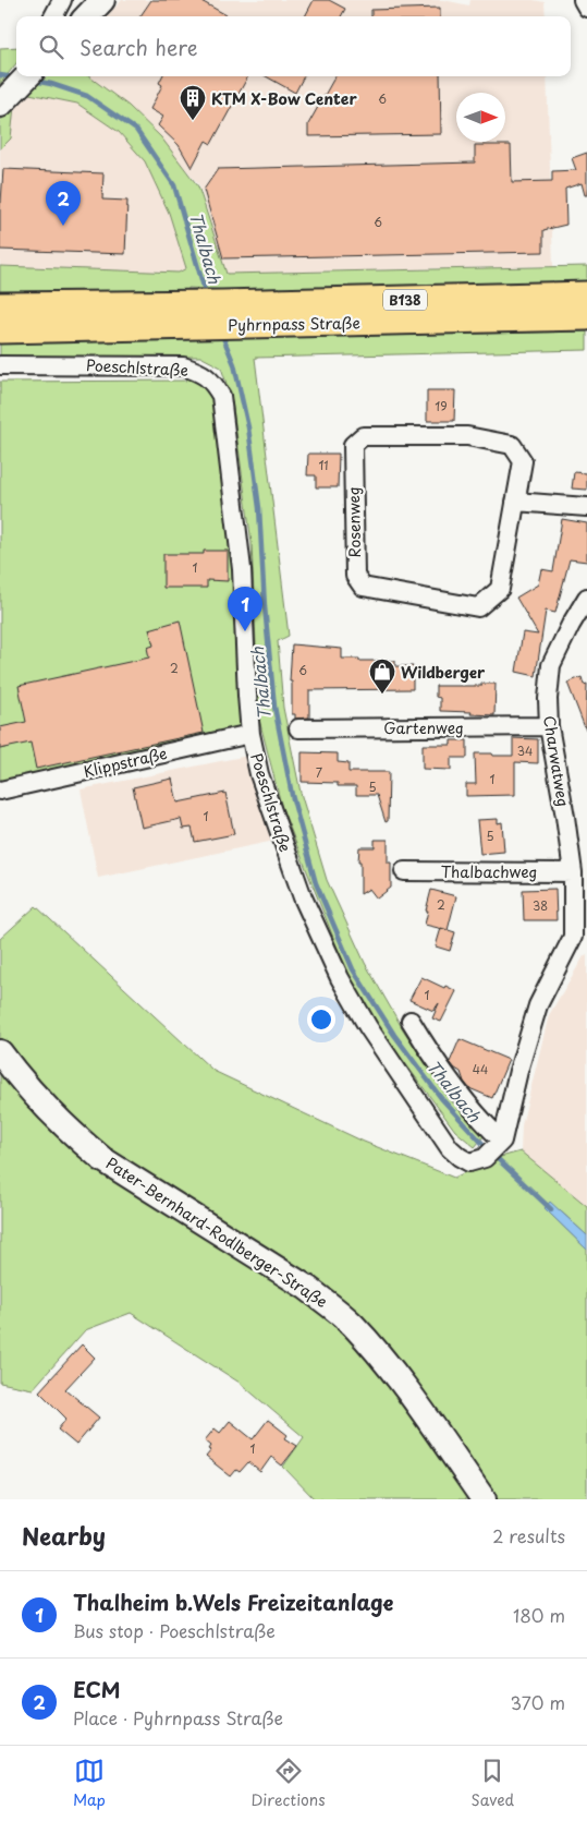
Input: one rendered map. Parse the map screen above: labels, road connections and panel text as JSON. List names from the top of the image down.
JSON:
{
  "streets": {
    "main road": ["B138", "Pyhrnpass Straße", "Pater-Bernhard-Rodlberger-Straße"],
    "street": [
      "Poeschlstraße",
      "Rosenweg",
      "Gartenweg",
      "Charwatweg",
      "Klippstraße",
      "Thalbachweg"
    ]
  },
  "crossings": [
    ["Poeschlstraße", "Charwatweg"],
    ["Poeschlstraße", "Klippstraße"],
    ["Gartenweg", "Charwatweg"],
    ["Charwatweg", "Thalbachweg"]
  ],
  "water": ["Thalbach"],
  "places": {
    "building": ["KTM X-Bow Center"],
    "shop": ["Wildberger"]
  },
  "house_numbers": [
    "6",
    "6",
    "19",
    "11",
    "1",
    "2",
    "6",
    "34",
    "7",
    "1",
    "5",
    "1",
    "5",
    "2",
    "38",
    "1",
    "44",
    "1"
  ],
  "north": "right",
  "page": {
    "search": "Search here",
    "pins": ["2", "1"],
    "heading": ["Nearby", "2 results"],
    "list": [
      {
        "mark": "1",
        "name": "Thalheim b.Wels Freizeitanlage",
        "note": "Bus stop · Poeschlstraße",
        "value": "180 m"
      },
      {
        "mark": "2",
        "name": "ECM",
        "note": "Place · Pyhrnpass Straße",
        "value": "370 m"
      }
    ],
    "nav": ["Map", "Directions", "Saved"]
  }
}
